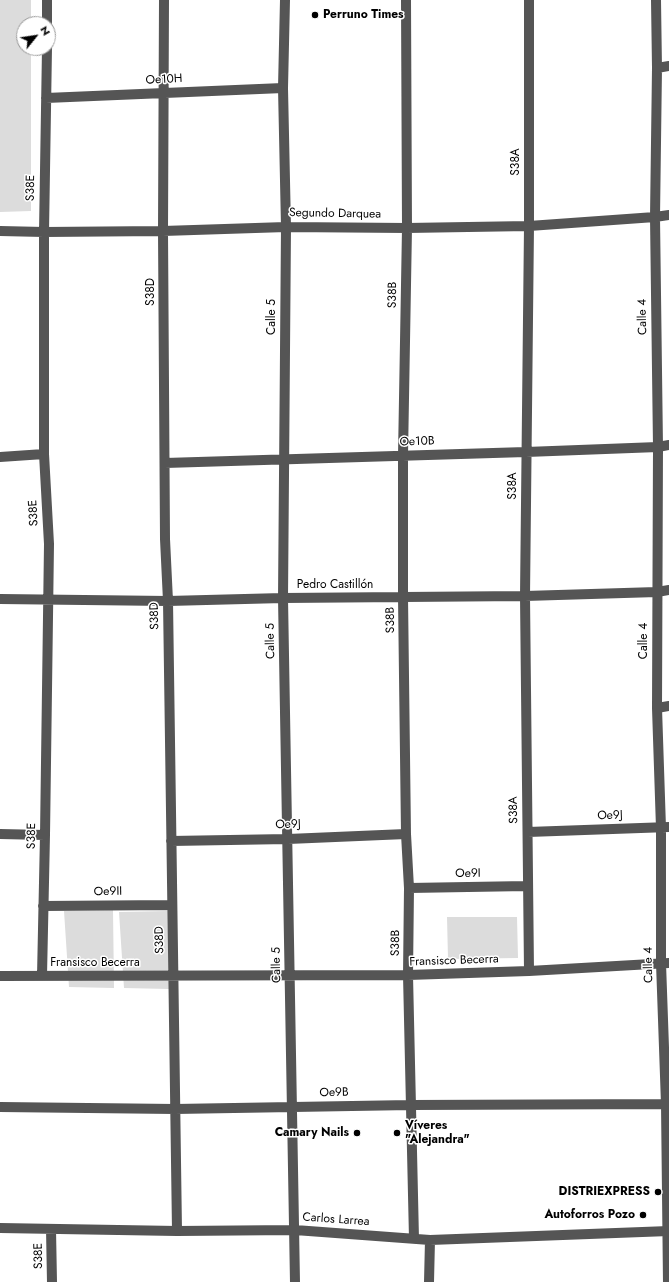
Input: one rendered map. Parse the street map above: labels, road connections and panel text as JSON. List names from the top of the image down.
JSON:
{
  "streets": {
    "street": [
      "Oe10H",
      "S38A",
      "S38E",
      "Segundo Darquea",
      "S38D",
      "S38B",
      "Calle 5",
      "Calle 4",
      "Oe10B",
      "Pedro Castillón",
      "Oe9J",
      "Oe9I",
      "Oe9II",
      "Fransisco Becerra",
      "Oe9B",
      "Carlos Larrea"
    ]
  },
  "crossings": [
    ["Oe10H", "S38E"],
    ["Oe10H", "S38D"],
    ["Oe10H", "Calle 5"],
    ["S38A", "Segundo Darquea"],
    ["S38A", "Oe10B"],
    ["S38A", "Pedro Castillón"],
    ["S38A", "Oe9J"],
    ["S38A", "Oe9I"],
    ["S38A", "Fransisco Becerra"],
    ["S38E", "Segundo Darquea"],
    ["S38E", "Pedro Castillón"],
    ["S38E", "Oe9II"],
    ["S38E", "Fransisco Becerra"],
    ["S38E", "Carlos Larrea"],
    ["Segundo Darquea", "S38D"],
    ["Segundo Darquea", "S38B"],
    ["Segundo Darquea", "Calle 5"],
    ["Segundo Darquea", "Calle 4"],
    ["S38D", "Oe10B"],
    ["S38D", "Pedro Castillón"],
    ["S38D", "Oe9J"],
    ["S38D", "Oe9II"],
    ["S38D", "Fransisco Becerra"],
    ["S38D", "Oe9B"],
    ["S38D", "Carlos Larrea"],
    ["S38B", "Oe10B"],
    ["S38B", "Pedro Castillón"],
    ["S38B", "Oe9J"],
    ["S38B", "Oe9I"],
    ["S38B", "Fransisco Becerra"],
    ["S38B", "Oe9B"],
    ["S38B", "Carlos Larrea"],
    ["Calle 5", "Oe10B"],
    ["Calle 5", "Pedro Castillón"],
    ["Calle 5", "Oe9J"],
    ["Calle 5", "Fransisco Becerra"],
    ["Calle 5", "Oe9B"],
    ["Calle 5", "Carlos Larrea"],
    ["Calle 4", "Oe10B"],
    ["Calle 4", "Pedro Castillón"],
    ["Calle 4", "Oe9J"],
    ["Calle 4", "Fransisco Becerra"],
    ["Calle 4", "Oe9B"],
    ["Calle 4", "Carlos Larrea"]
  ],
  "places": [
    "Perruno Times",
    "Camary Nails",
    "Víveres \"Alejandra\"",
    "DISTRIEXPRESS",
    "Autoforros Pozo"
  ],
  "north": "top right"
}
